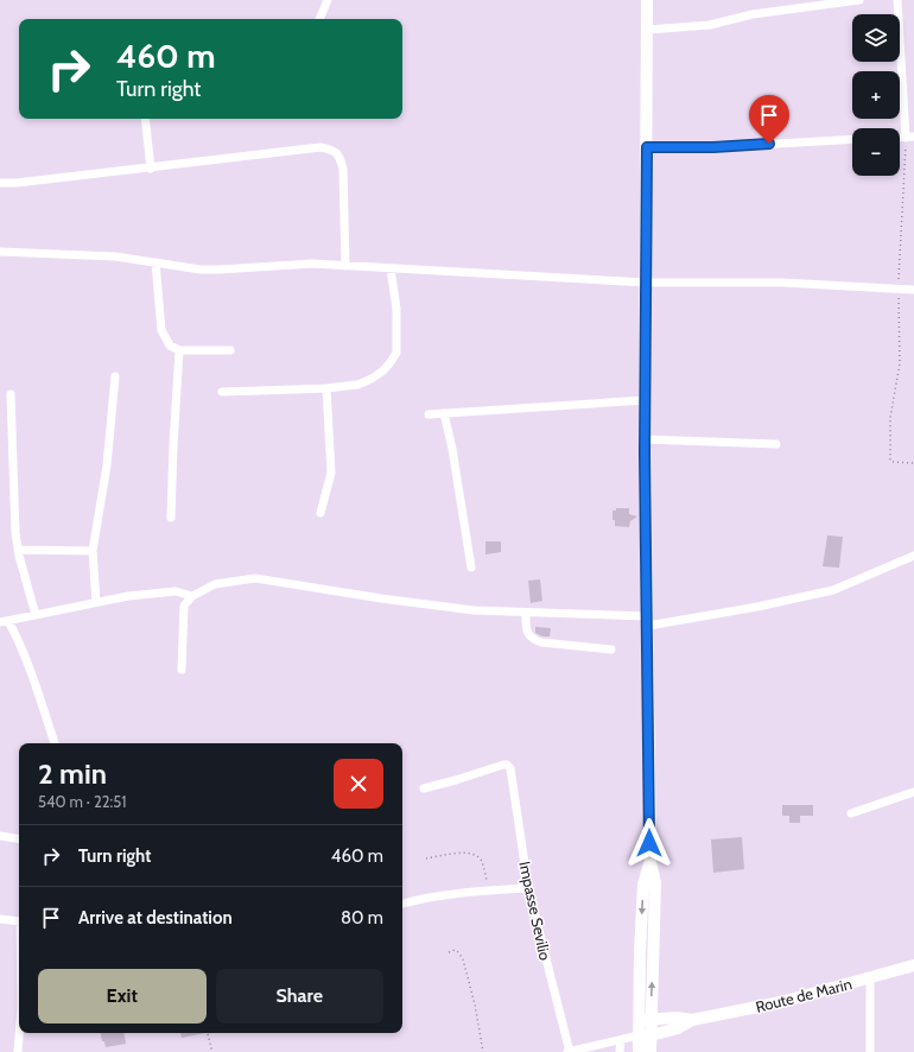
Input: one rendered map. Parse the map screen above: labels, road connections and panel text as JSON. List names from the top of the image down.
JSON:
{
  "streets": {
    "main road": ["Route de Marin"],
    "street": ["Impasse Sevilio"]
  },
  "page": {
    "map_buttons": ["+", "−"],
    "turn": ["460 m", "Turn right"],
    "heading": ["2 min", "540 m · 22:51"],
    "list": [
      {
        "name": "Turn right",
        "value": "460 m"
      },
      {
        "name": "Arrive at destination",
        "value": "80 m"
      }
    ],
    "buttons": ["Exit", "Share"]
  }
}
